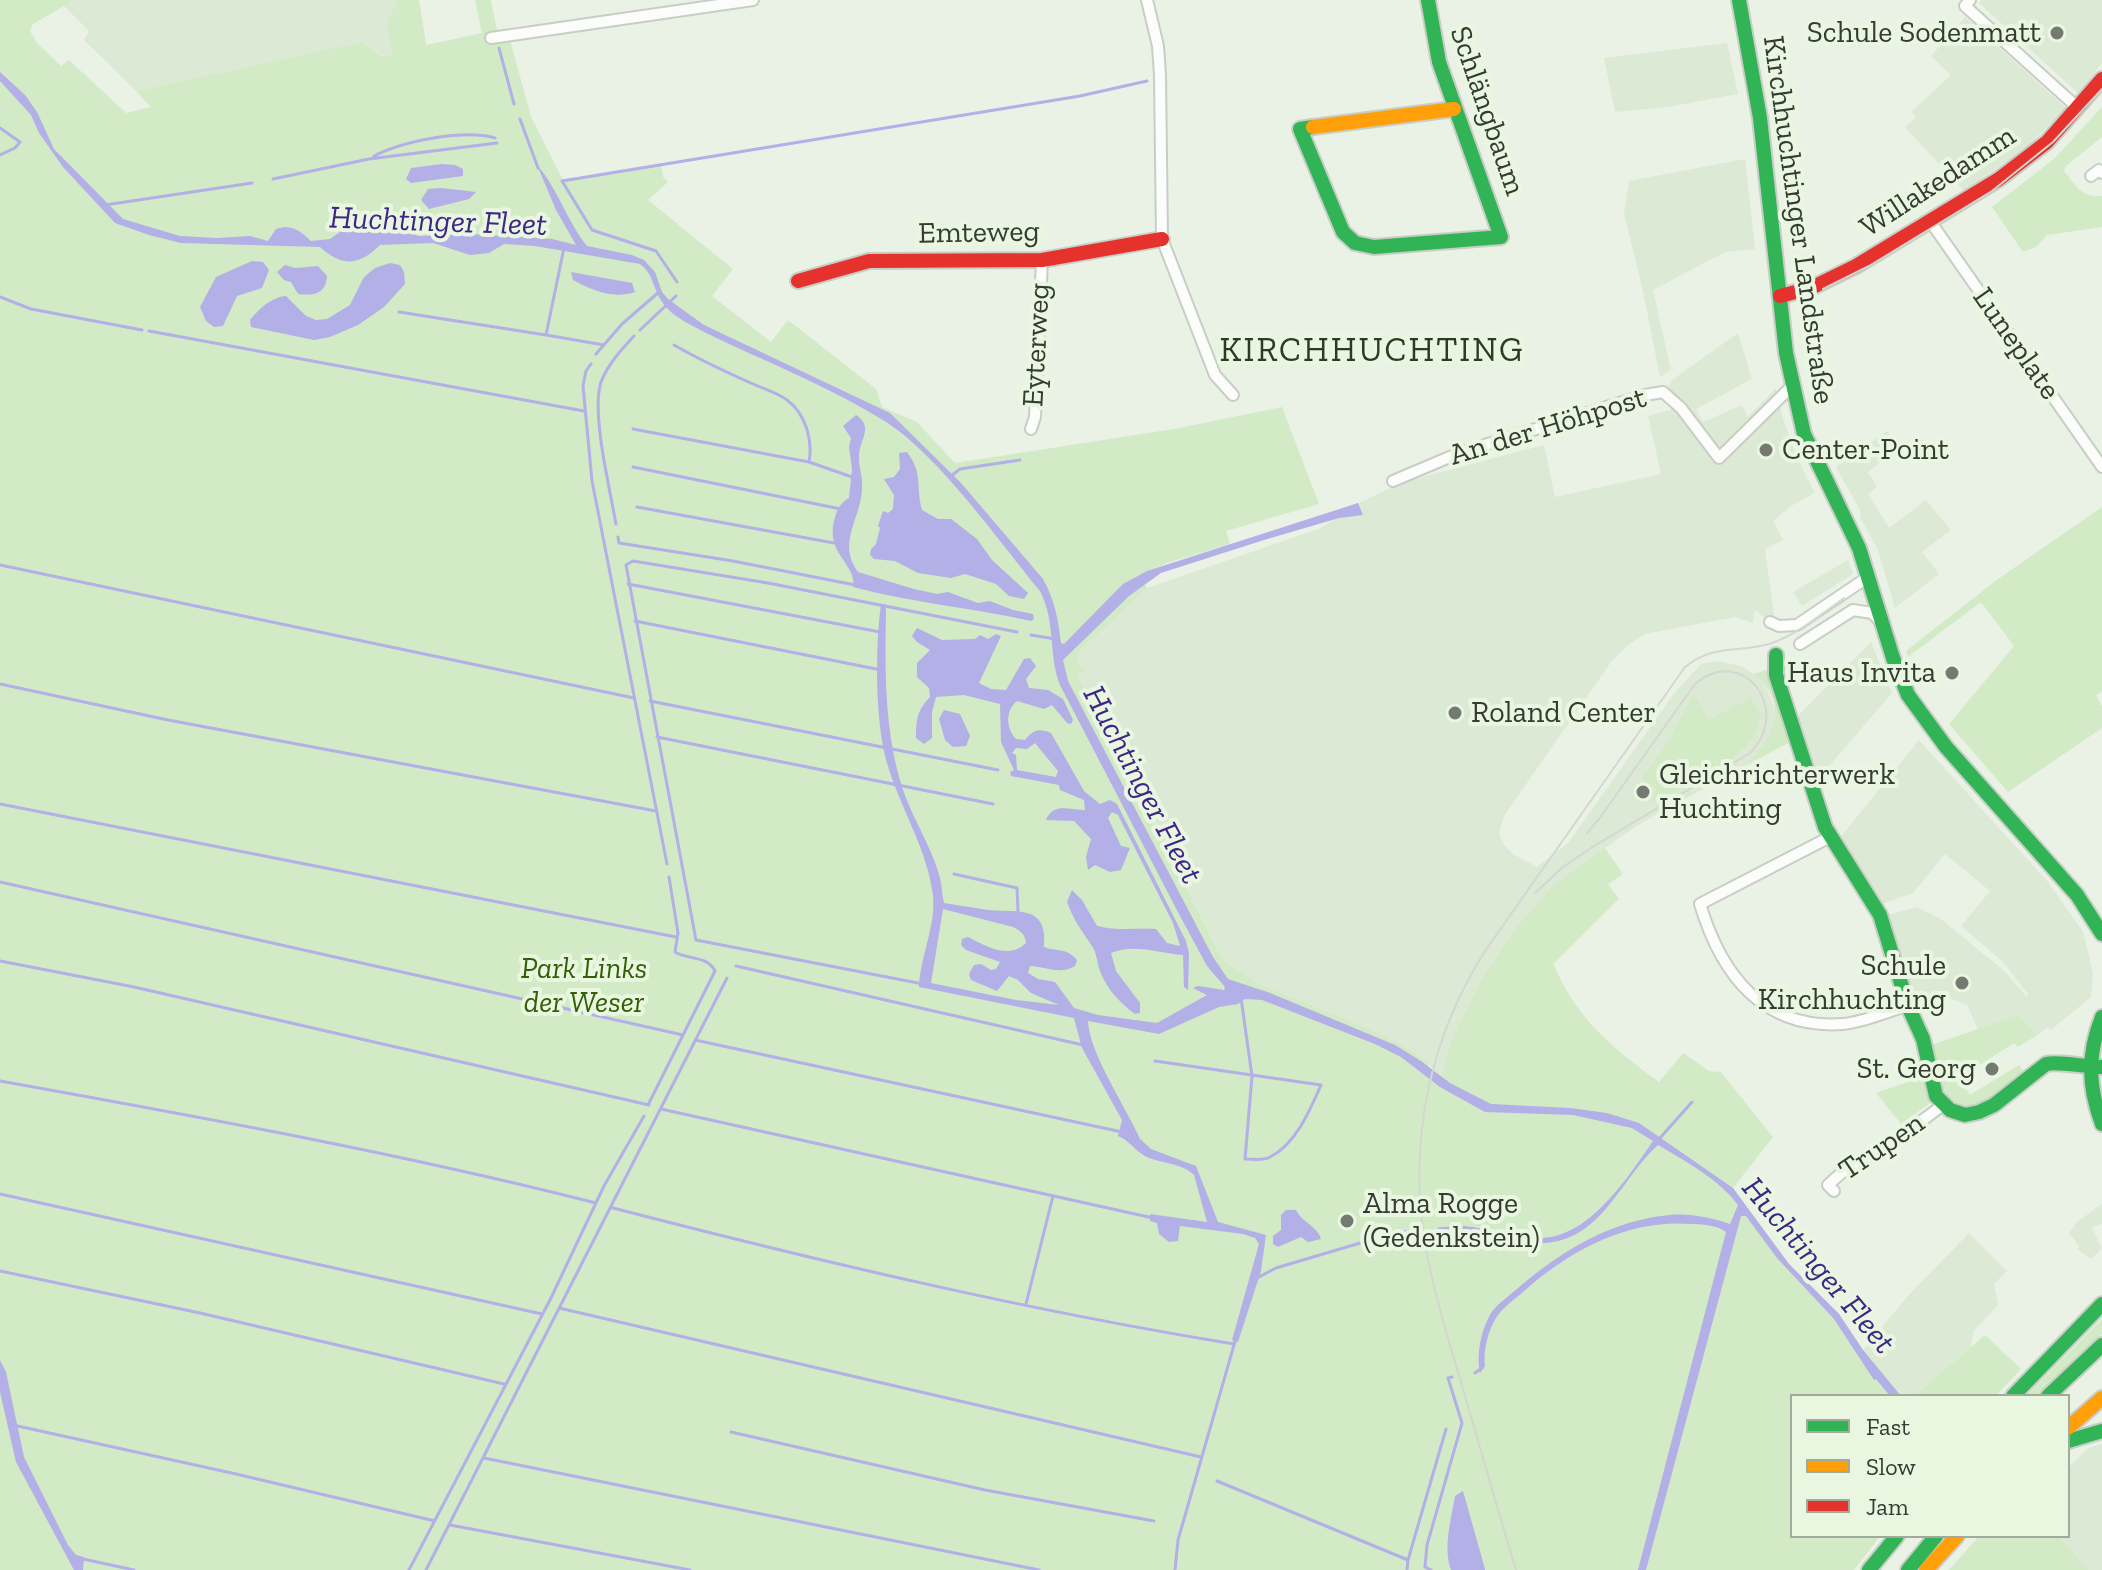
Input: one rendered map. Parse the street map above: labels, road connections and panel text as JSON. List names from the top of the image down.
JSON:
{
  "streets": {
    "main road": [
      "Schlängbaum",
      "Willakedamm",
      "Kirchhuchtinger Landstraße",
      "Emteweg"
    ],
    "street": [
      "Luneplate",
      "Eyterweg",
      "An der Höhpost",
      "Trupen"
    ]
  },
  "crossings": [
    ["Willakedamm", "Kirchhuchtinger Landstraße"],
    ["Willakedamm", "Luneplate"],
    ["Kirchhuchtinger Landstraße", "An der Höhpost"],
    ["Emteweg", "Eyterweg"]
  ],
  "districts": ["KIRCHHUCHTING"],
  "water": ["Huchtinger Fleet"],
  "parks": ["Park Links der Weser"],
  "places": [
    "Schule Sodenmatt",
    "Center-Point",
    "Haus Invita",
    "Roland Center",
    "Gleichrichterwerk Huchting",
    "Schule Kirchhuchting",
    "St. Georg",
    "Alma Rogge (Gedenkstein)"
  ],
  "legend": ["Fast", "Slow", "Jam"]
}
